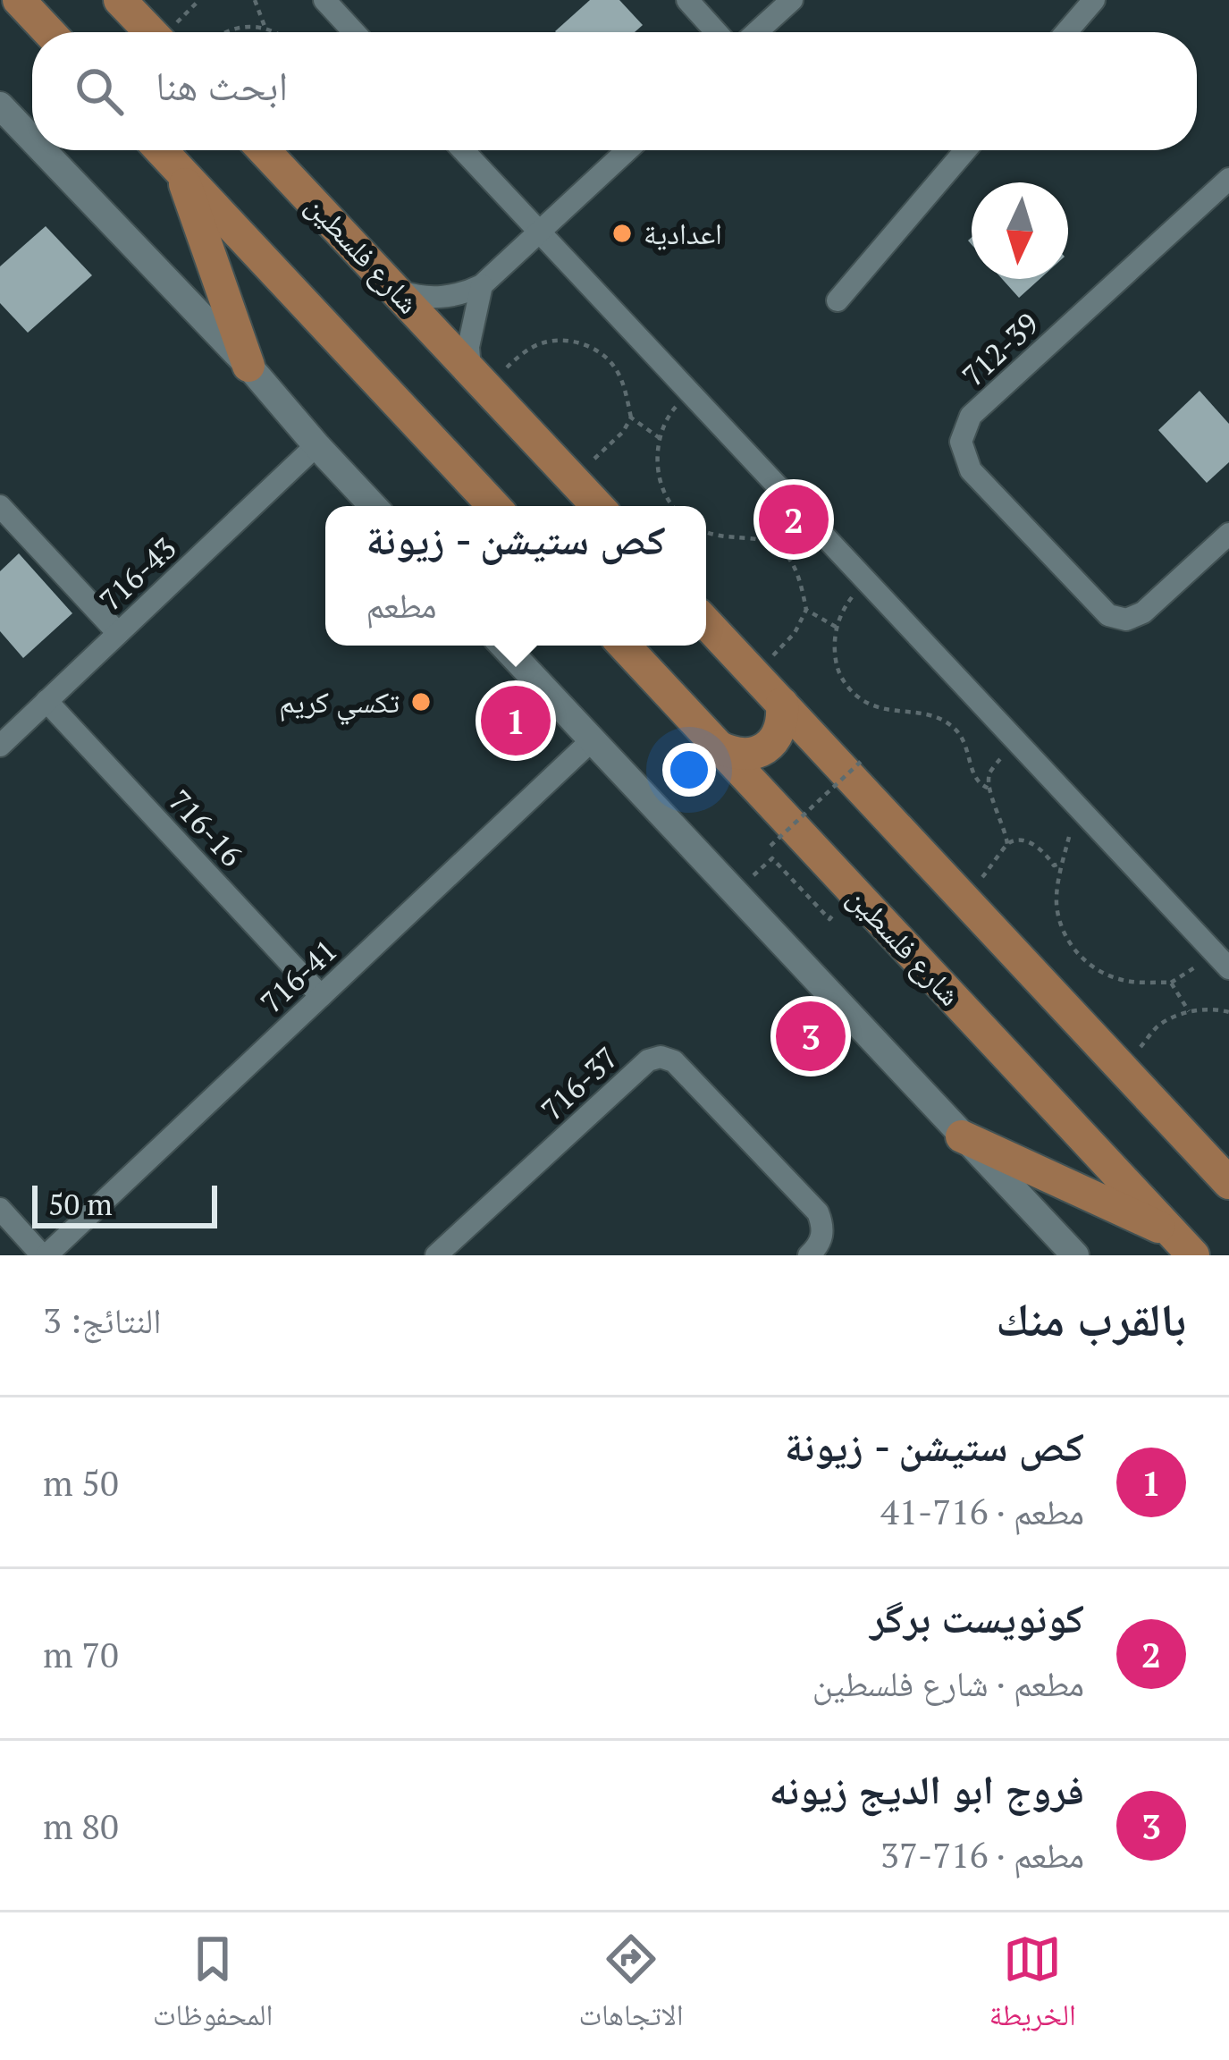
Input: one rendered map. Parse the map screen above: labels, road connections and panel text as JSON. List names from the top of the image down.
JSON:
{
  "streets": {
    "main road": ["شارع فلسطين"],
    "street": [
      "712-39",
      "716-43",
      "716-16",
      "716-41",
      "716-37"
    ]
  },
  "crossings": [
    ["716-43", "716-16"],
    ["716-16", "716-41"]
  ],
  "places": ["اعدادية", "تكسي كريم"],
  "scale_bar": "50 m",
  "north": "bottom",
  "page": {
    "search": "ابحث هنا",
    "pins": ["2", "1", "3"],
    "popup": ["كص ستيشن - زيونة", "مطعم"],
    "scale": "50 m",
    "heading": ["بالقرب منك", "النتائج: 3"],
    "list": [
      {
        "mark": "1",
        "name": "كص ستيشن - زيونة",
        "note": "مطعم · 716-41",
        "value": "50 m"
      },
      {
        "mark": "2",
        "name": "كونويست برگر",
        "note": "مطعم · شارع فلسطين",
        "value": "70 m"
      },
      {
        "mark": "3",
        "name": "فروج ابو الديج زيونه",
        "note": "مطعم · 716-37",
        "value": "80 m"
      }
    ],
    "nav": ["الخريطة", "الاتجاهات", "المحفوظات"]
  }
}
